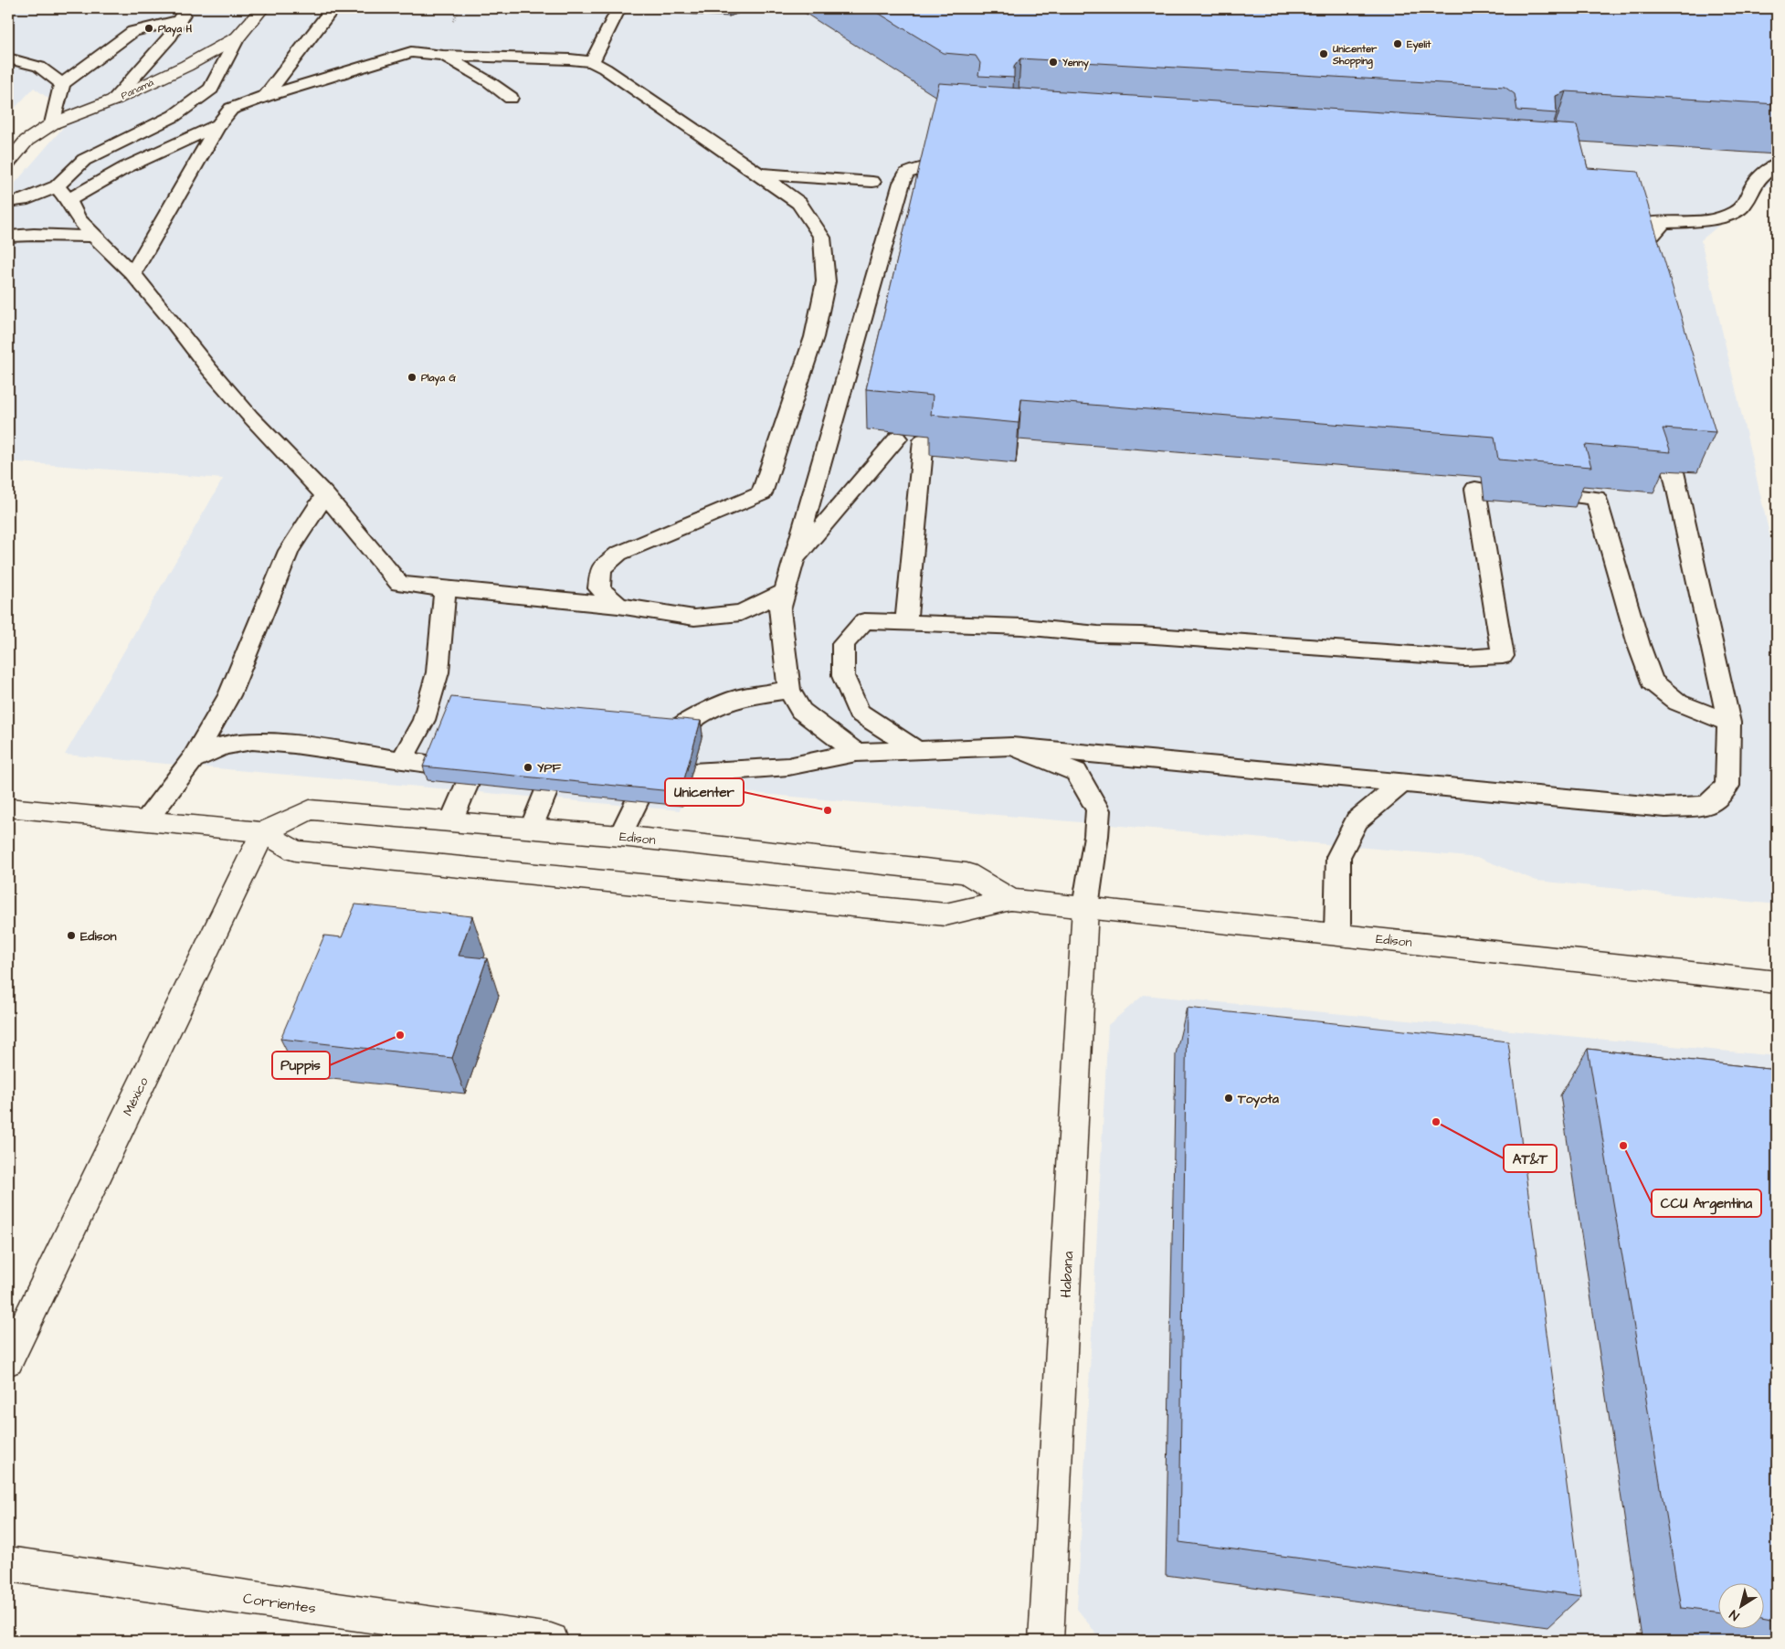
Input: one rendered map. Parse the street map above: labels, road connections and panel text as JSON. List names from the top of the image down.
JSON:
{
  "streets": {
    "street": [
      "Panamá",
      "Edison",
      "México",
      "Habana",
      "Corrientes"
    ]
  },
  "crossings": [
    ["Edison", "México"],
    ["Edison", "Habana"]
  ],
  "places": [
    "Playa H",
    "Eyelit",
    "Unicenter Shopping",
    "Yenny",
    "Playa G",
    "YPF",
    "Unicenter",
    "Edison",
    "Puppis",
    "Toyota",
    "AT&T",
    "CCU Argentina"
  ],
  "north": "bottom left"
}
